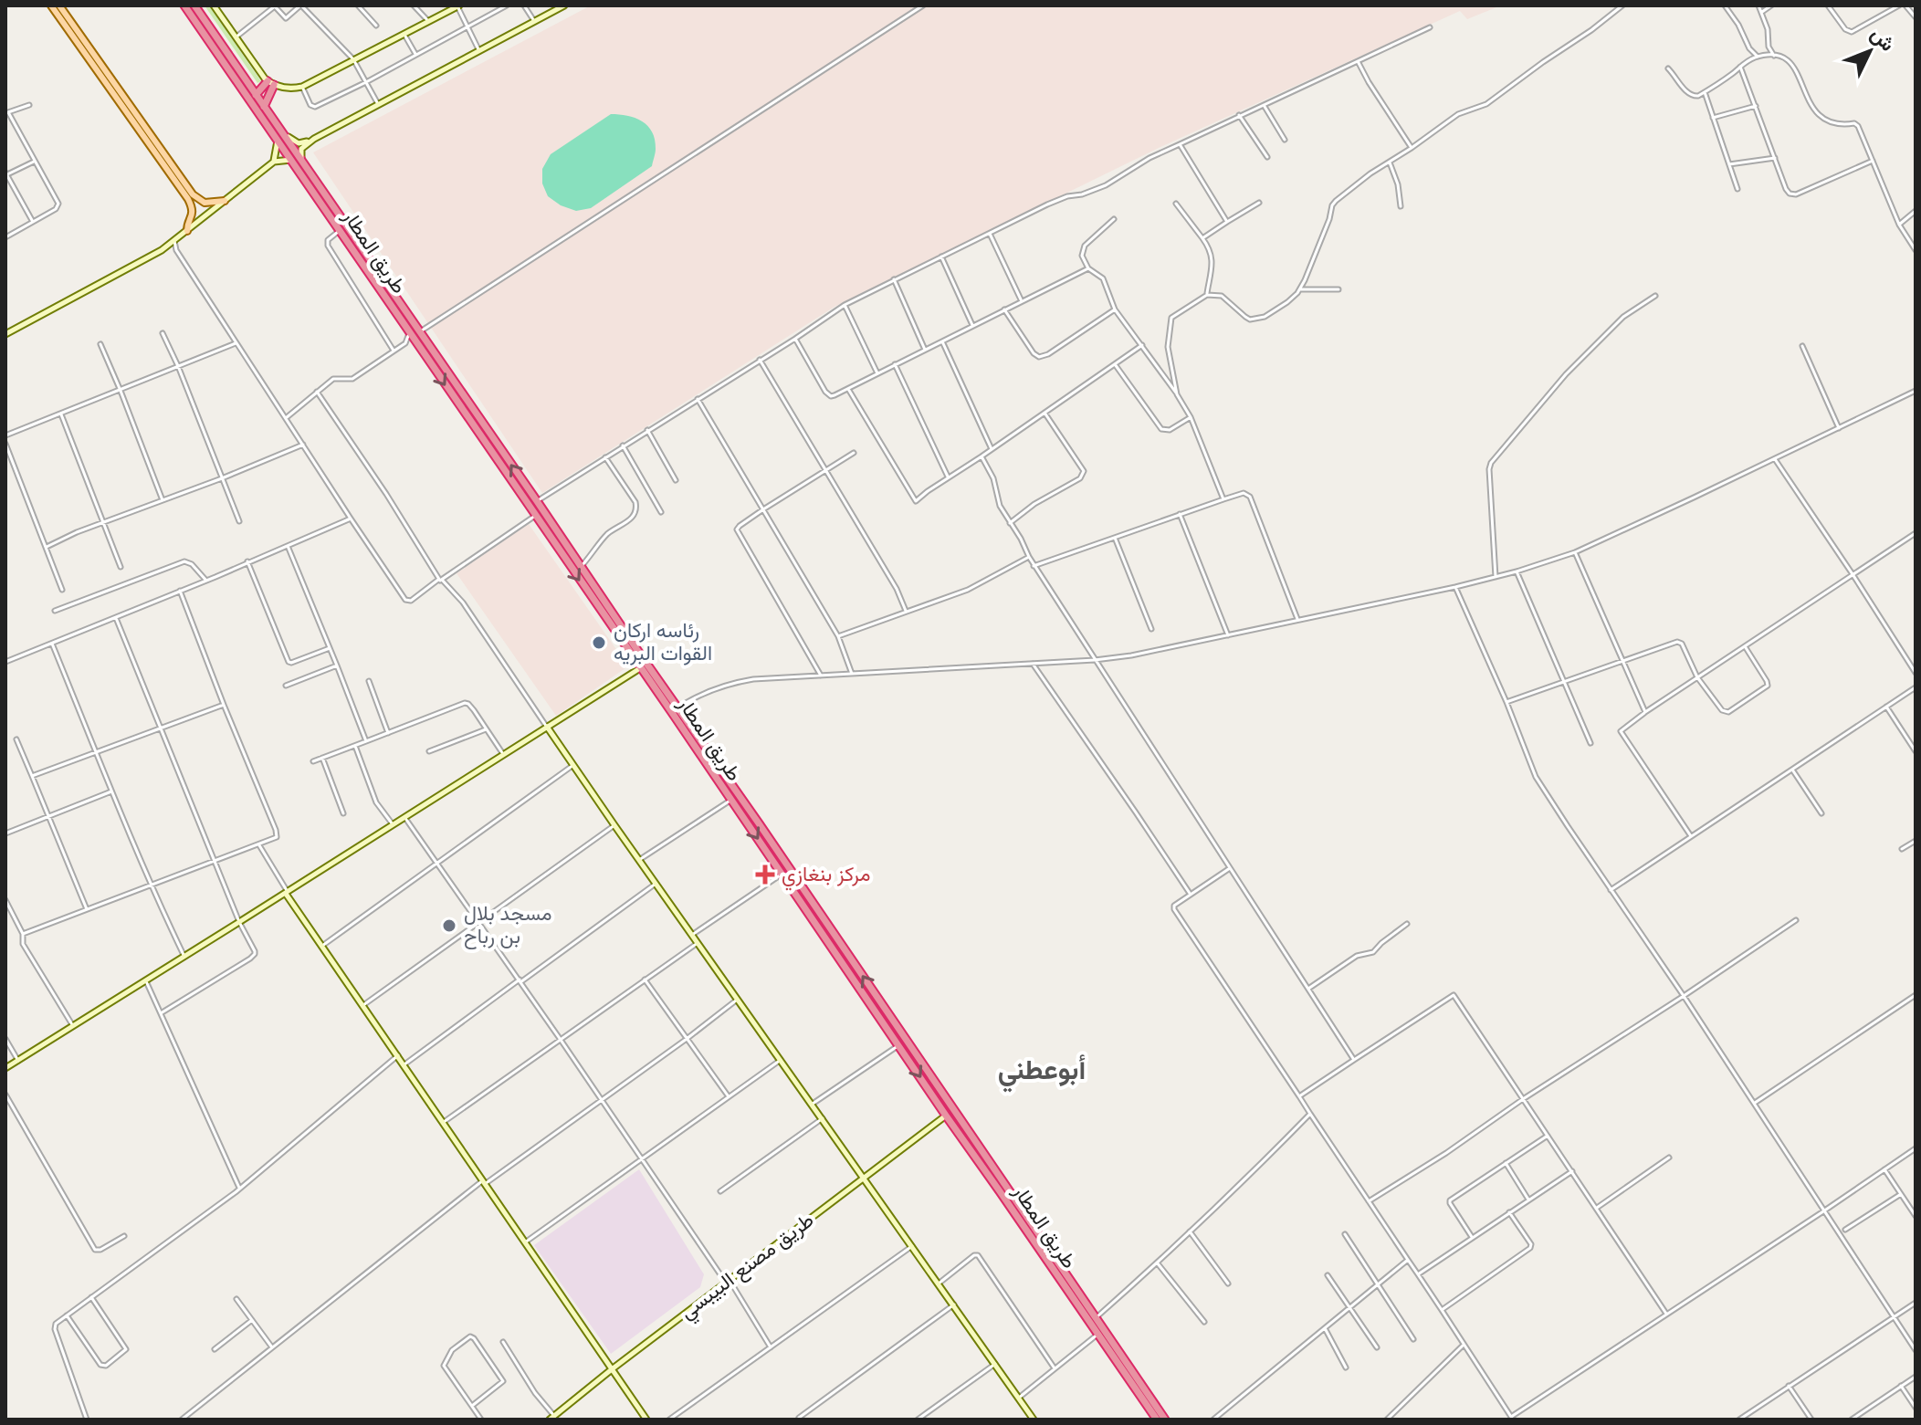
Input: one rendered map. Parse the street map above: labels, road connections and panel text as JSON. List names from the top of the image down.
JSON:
{
  "streets": {
    "highway": ["طريق المطار"],
    "street": ["طريق مصنع البيبسي"]
  },
  "crossings": [
    ["طريق المطار", "طريق مصنع البيبسي"]
  ],
  "districts": ["أبوعطني"],
  "places": {
    "other": ["رئاسه اركان القوات البريه", "مسجد بلال بن رباح"],
    "health": ["مركز بنغازي"]
  },
  "north": "top right"
}
